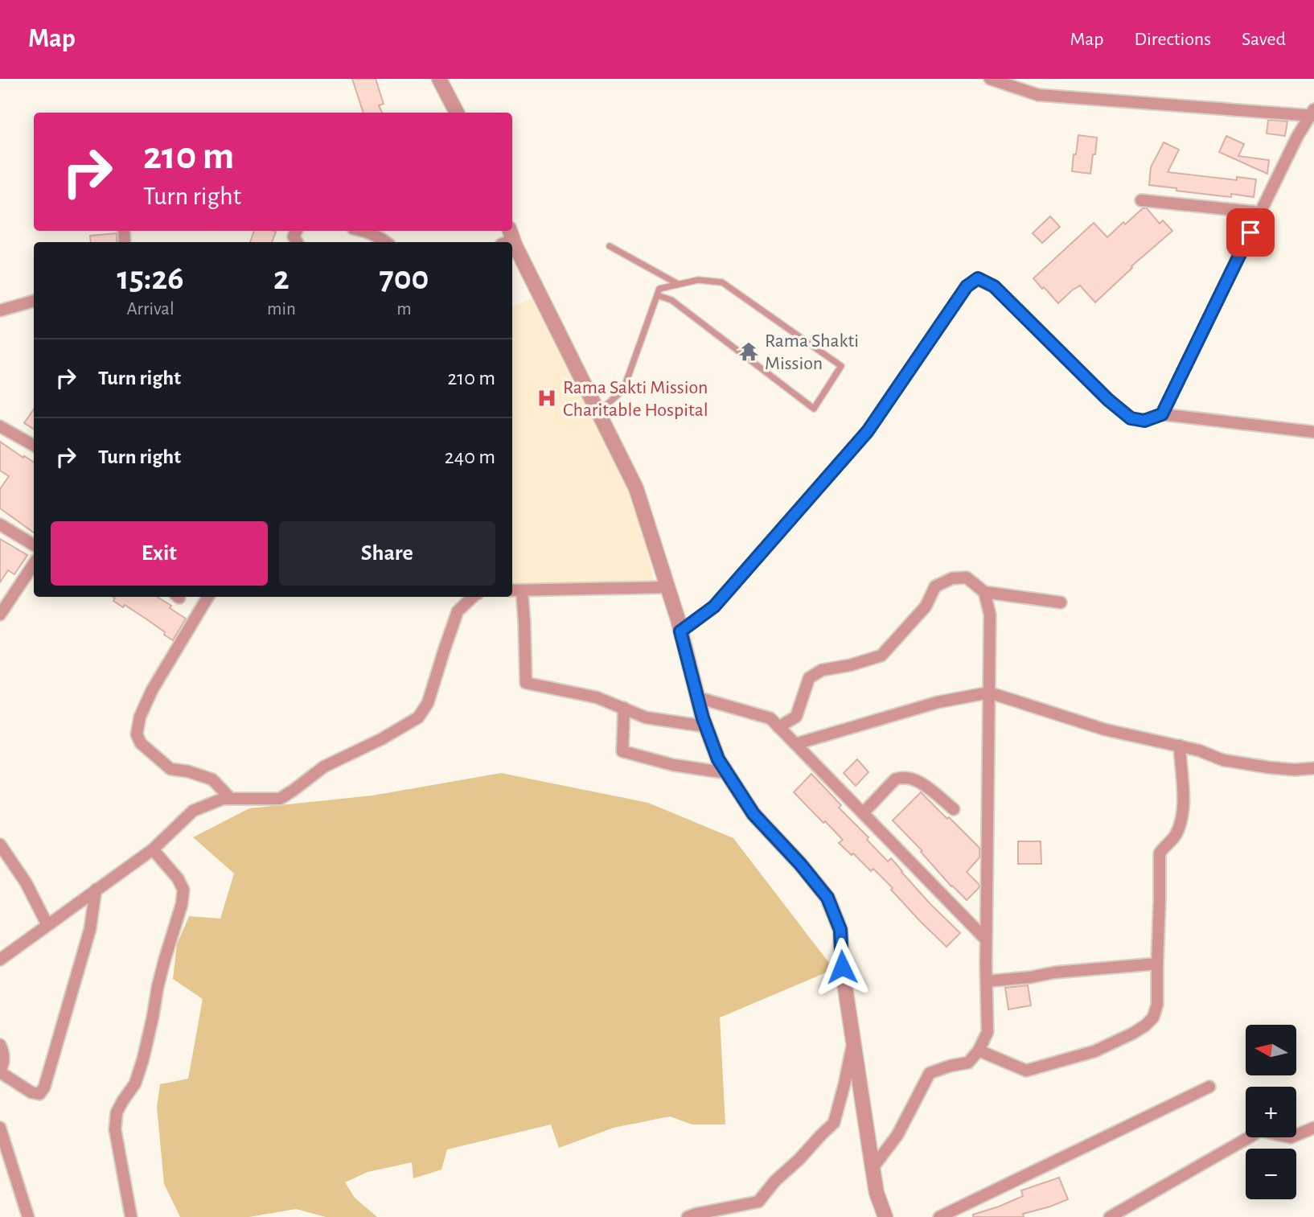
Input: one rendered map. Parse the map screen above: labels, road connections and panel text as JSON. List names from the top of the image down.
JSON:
{
  "places": {
    "temple": ["Rama Shakti Mission"],
    "hospital": ["Rama Sakti Mission Charitable Hospital"]
  },
  "north": "left",
  "page": {
    "header": "Map",
    "nav": ["Map", "Directions", "Saved"],
    "turn": ["210 m", "Turn right"],
    "eta": [
      "15:26",
      "Arrival",
      "2",
      "min",
      "700",
      "m"
    ],
    "list": [
      {
        "name": "Turn right",
        "value": "210 m"
      },
      {
        "name": "Turn right",
        "value": "240 m"
      }
    ],
    "buttons": ["Exit", "Share"],
    "map_buttons": ["+", "−"]
  }
}
